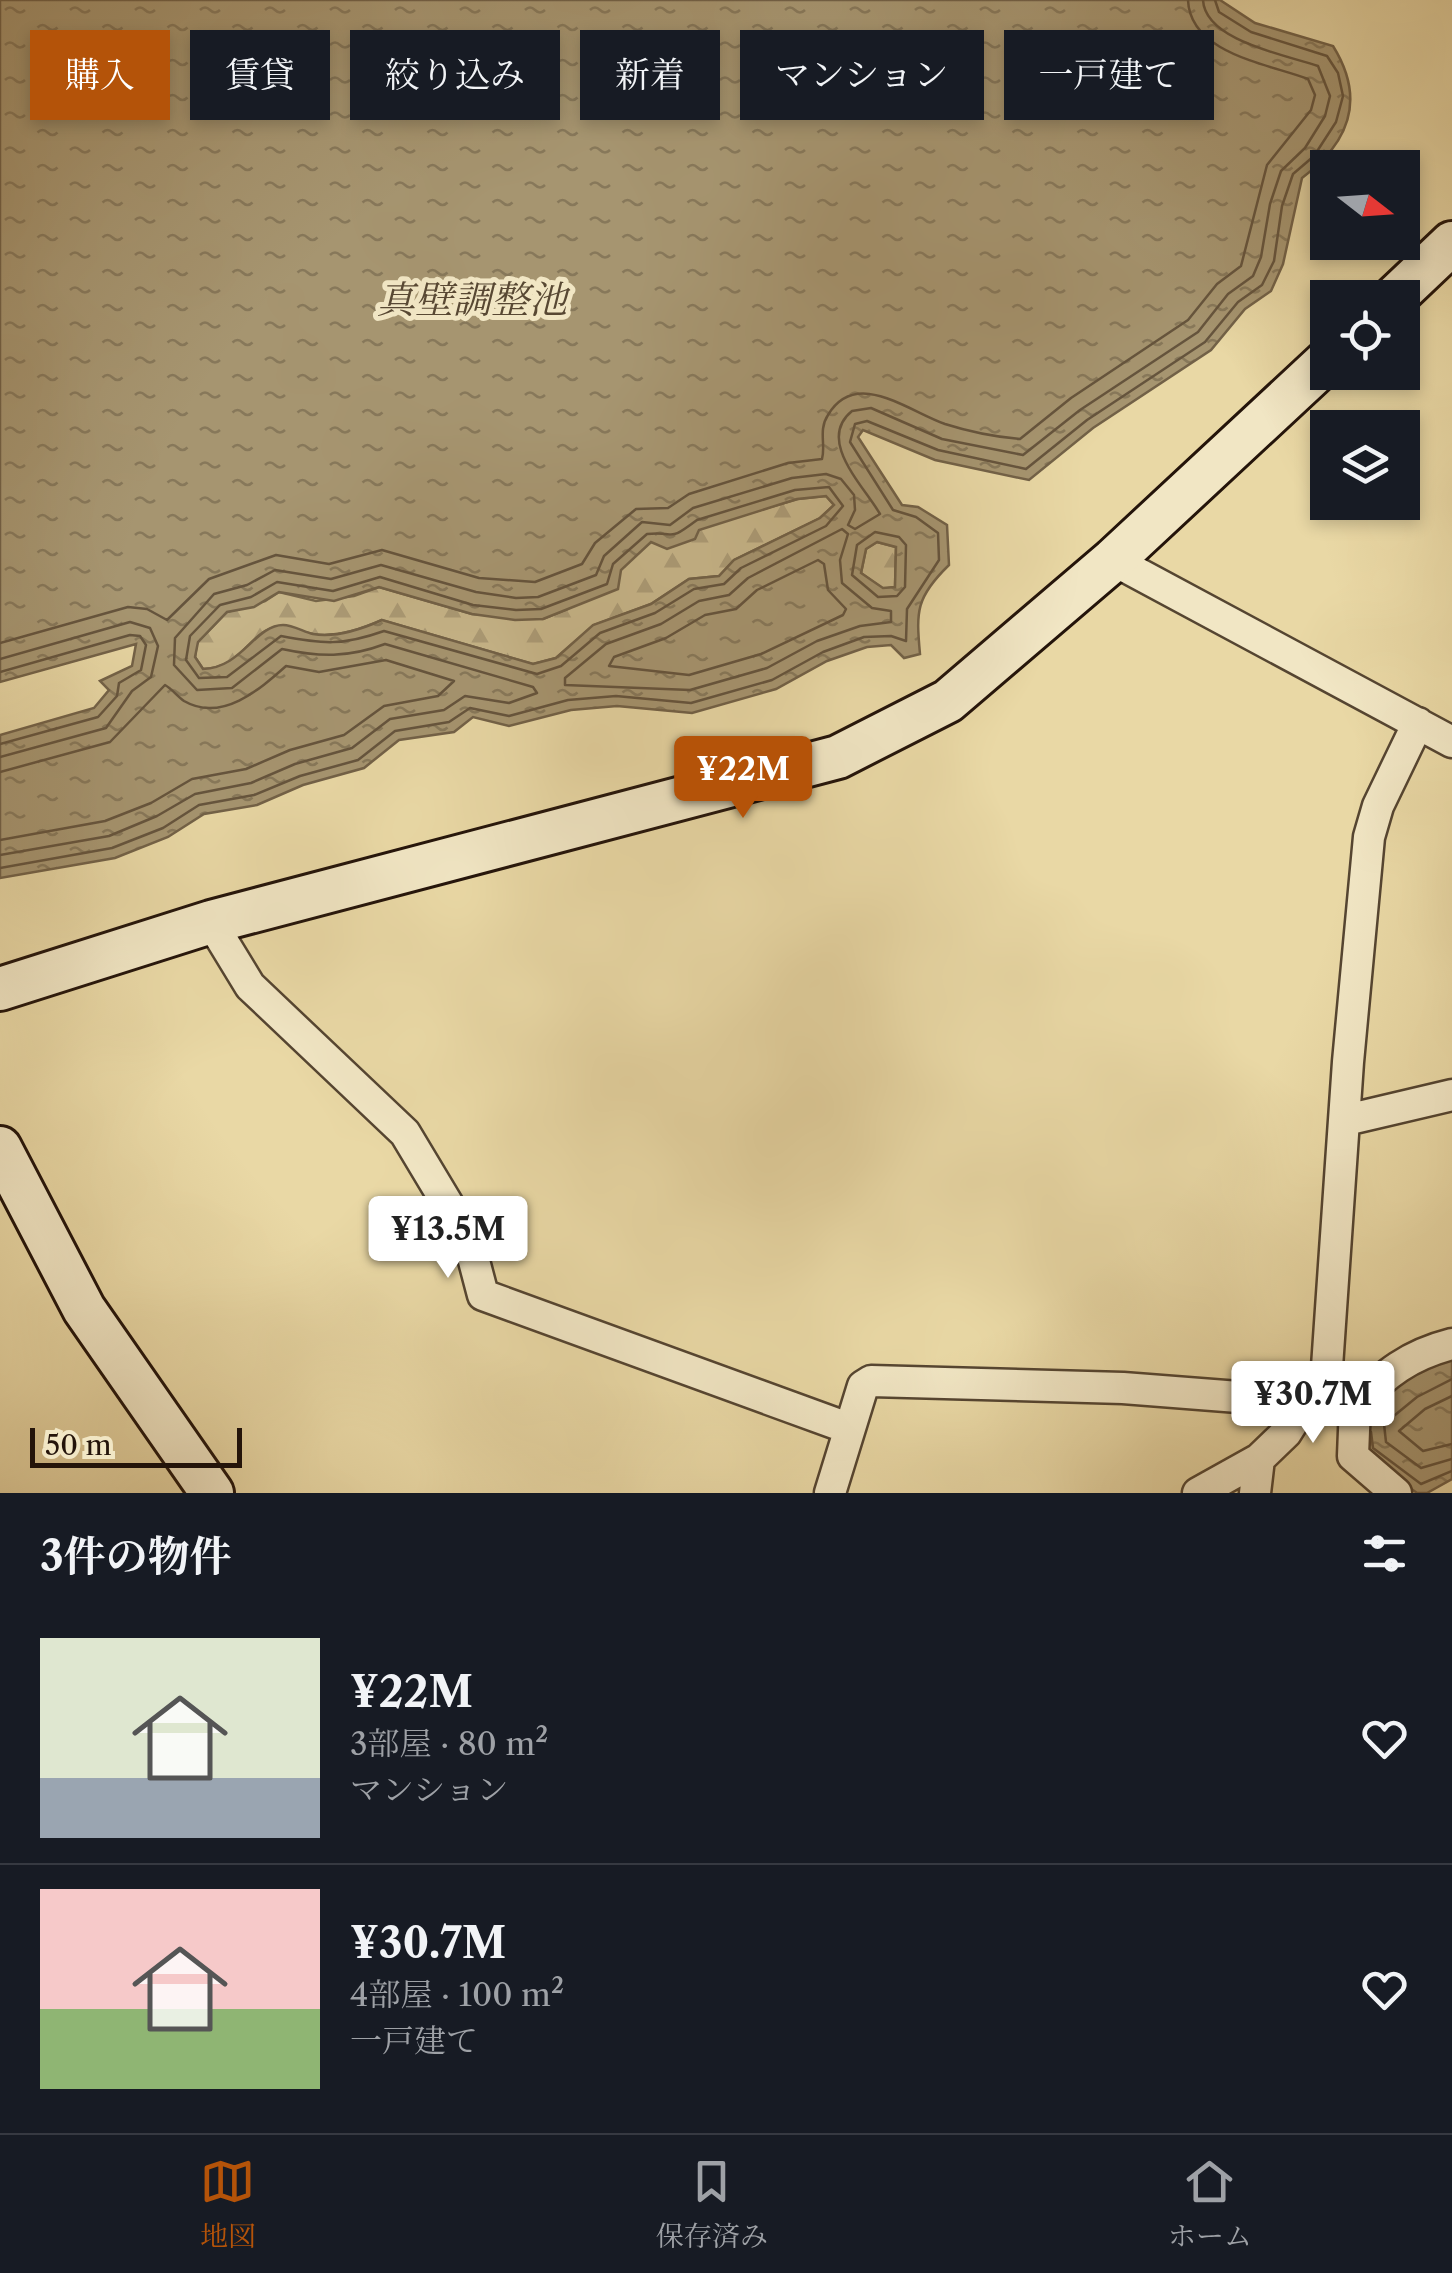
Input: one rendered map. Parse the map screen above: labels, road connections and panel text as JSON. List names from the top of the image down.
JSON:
{
  "water": ["真壁調整池"],
  "scale_bar": "50 m",
  "north": "right",
  "page": {
    "chip": [
      "購入",
      "賃貸",
      "絞り込み",
      "新着",
      "マンション",
      "一戸建て"
    ],
    "price": ["¥22M", "¥13.5M", "¥30.7M"],
    "scale": "50 m",
    "heading": "3件の物件",
    "list": [
      {
        "name": "¥22M",
        "note": "3部屋 · 80 m² · マンション"
      },
      {
        "name": "¥30.7M",
        "note": "4部屋 · 100 m² · 一戸建て"
      }
    ],
    "tabs": ["地図", "保存済み", "ホーム"]
  }
}
